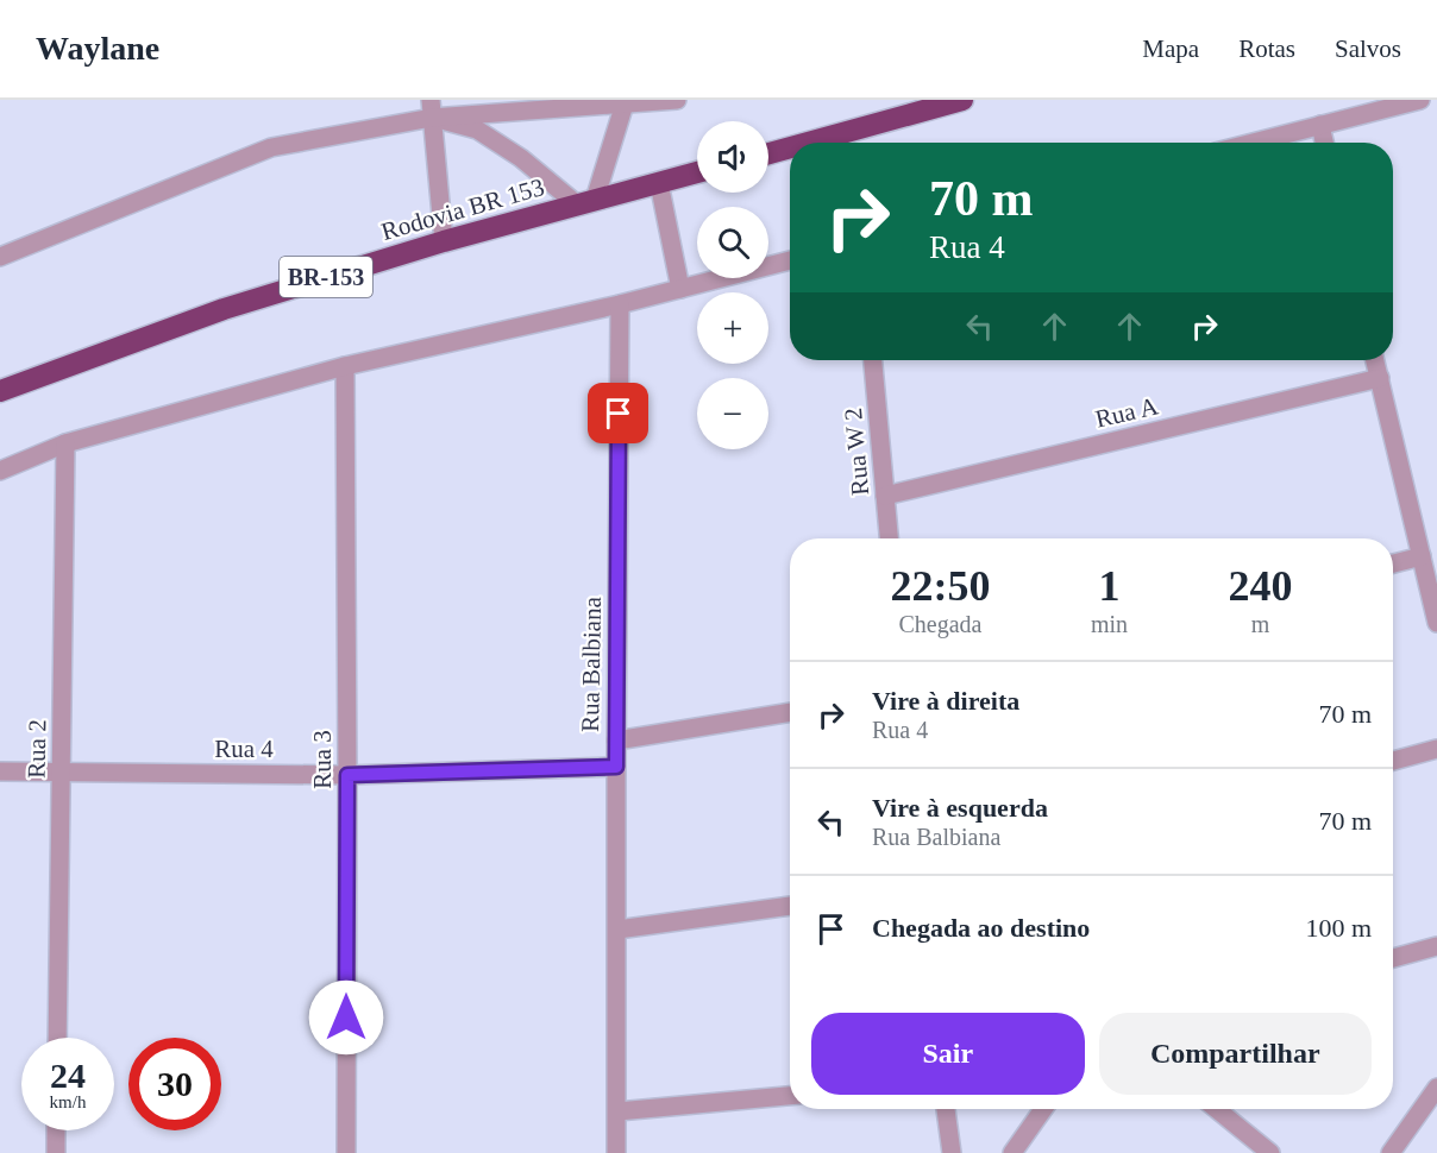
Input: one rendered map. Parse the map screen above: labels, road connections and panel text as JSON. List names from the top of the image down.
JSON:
{
  "streets": {
    "highway": ["Rodovia BR 153", "BR-153"],
    "street": [
      "Rua A",
      "Rua W 2",
      "Rua Balbiana",
      "Rua 2",
      "Rua 4",
      "Rua 3"
    ]
  },
  "crossings": [
    ["Rodovia BR 153", "BR-153"],
    ["Rua A", "Rua W 2"],
    ["Rua Balbiana", "Rua 4"],
    ["Rua 2", "Rua 4"],
    ["Rua 4", "Rua 3"]
  ],
  "page": {
    "header": "Waylane",
    "nav": ["Mapa", "Rotas", "Salvos"],
    "map_buttons": ["+", "−"],
    "turn": ["70 m", "Rua 4"],
    "eta": [
      "22:50",
      "Chegada",
      "1",
      "min",
      "240",
      "m"
    ],
    "list": [
      {
        "name": "Vire à direita",
        "note": "Rua 4",
        "value": "70 m"
      },
      {
        "name": "Vire à esquerda",
        "note": "Rua Balbiana",
        "value": "70 m"
      },
      {
        "name": "Chegada ao destino",
        "value": "100 m"
      }
    ],
    "buttons": ["Sair", "Compartilhar"],
    "speed": "24 km/h",
    "limit": "30"
  }
}
